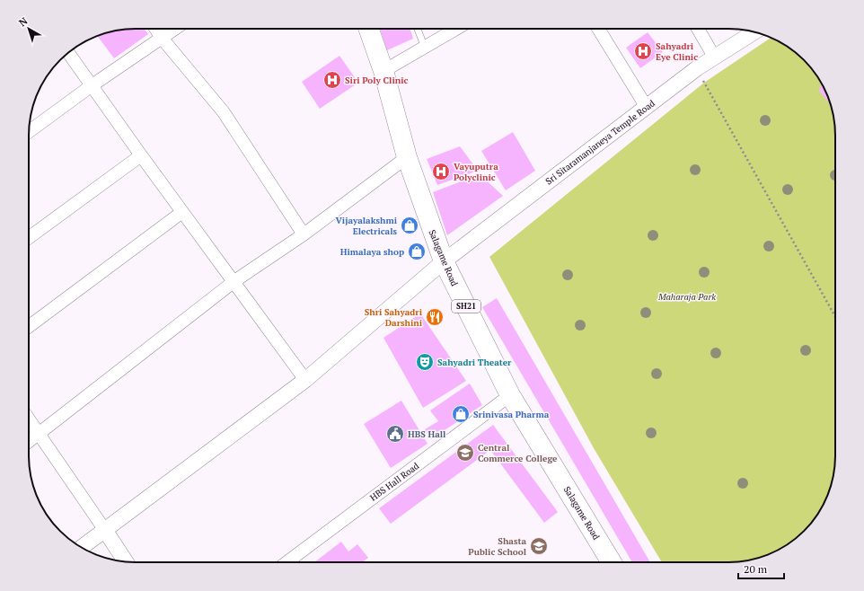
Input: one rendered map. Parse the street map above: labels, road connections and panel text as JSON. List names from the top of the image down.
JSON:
{
  "streets": {
    "main road": ["Salagame Road", "SH21"],
    "street": ["Sri Sitaramanjaneya Temple Road", "HBS Hall Road"]
  },
  "crossings": [
    ["Sri Sitaramanjaneya Temple Road", "Salagame Road"],
    ["Salagame Road", "HBS Hall Road"]
  ],
  "parks": ["Maharaja Park"],
  "places": {
    "hospital": ["Sahyadri Eye Clinic", "Siri Poly Clinic", "Vayuputra Polyclinic"],
    "shop": ["Vijayalakshmi Electricals", "Himalaya shop", "Srinivasa Pharma"],
    "restaurant": ["Shri Sahyadri Darshini"],
    "theatre": ["Sahyadri Theater"],
    "public building": ["HBS Hall"],
    "school or university": ["Central Commerce College", "Shasta Public School"]
  },
  "scale_bar": "20 m",
  "north": "top left"
}
